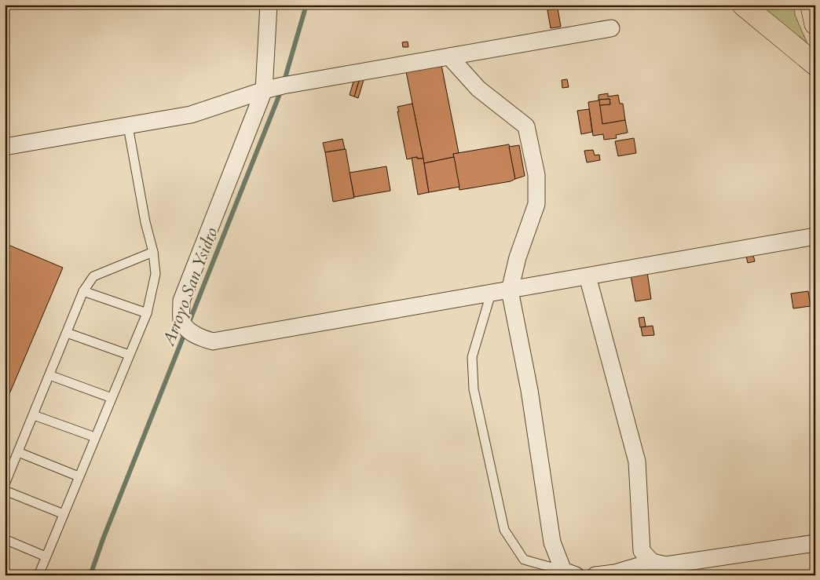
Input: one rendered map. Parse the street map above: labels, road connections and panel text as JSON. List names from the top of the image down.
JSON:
{
  "water": ["Arroyo San Ysidro"]
}
